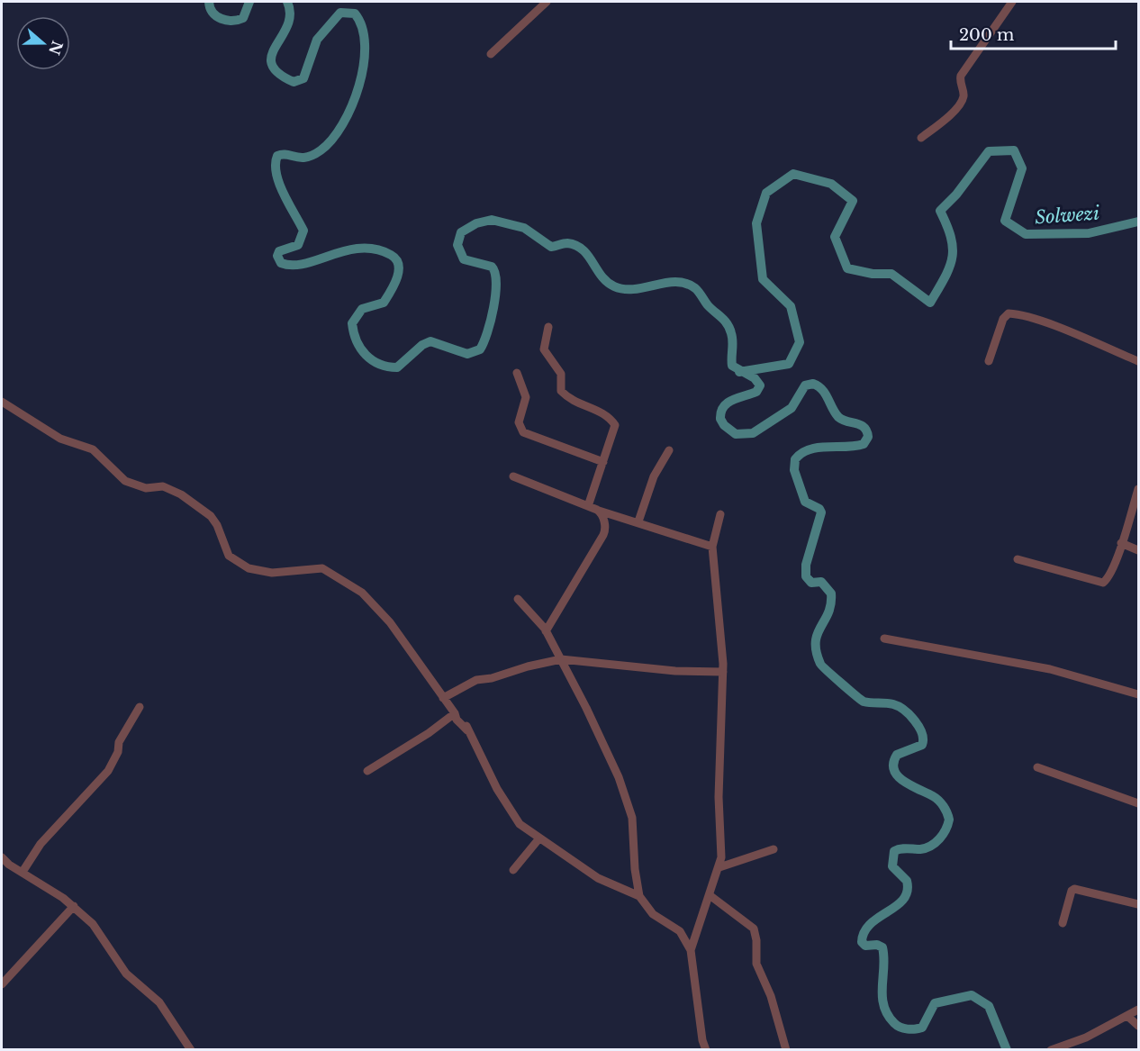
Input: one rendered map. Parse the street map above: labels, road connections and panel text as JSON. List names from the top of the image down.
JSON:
{
  "water": ["Solwezi"],
  "scale_bar": "200 m",
  "north": "right"
}
